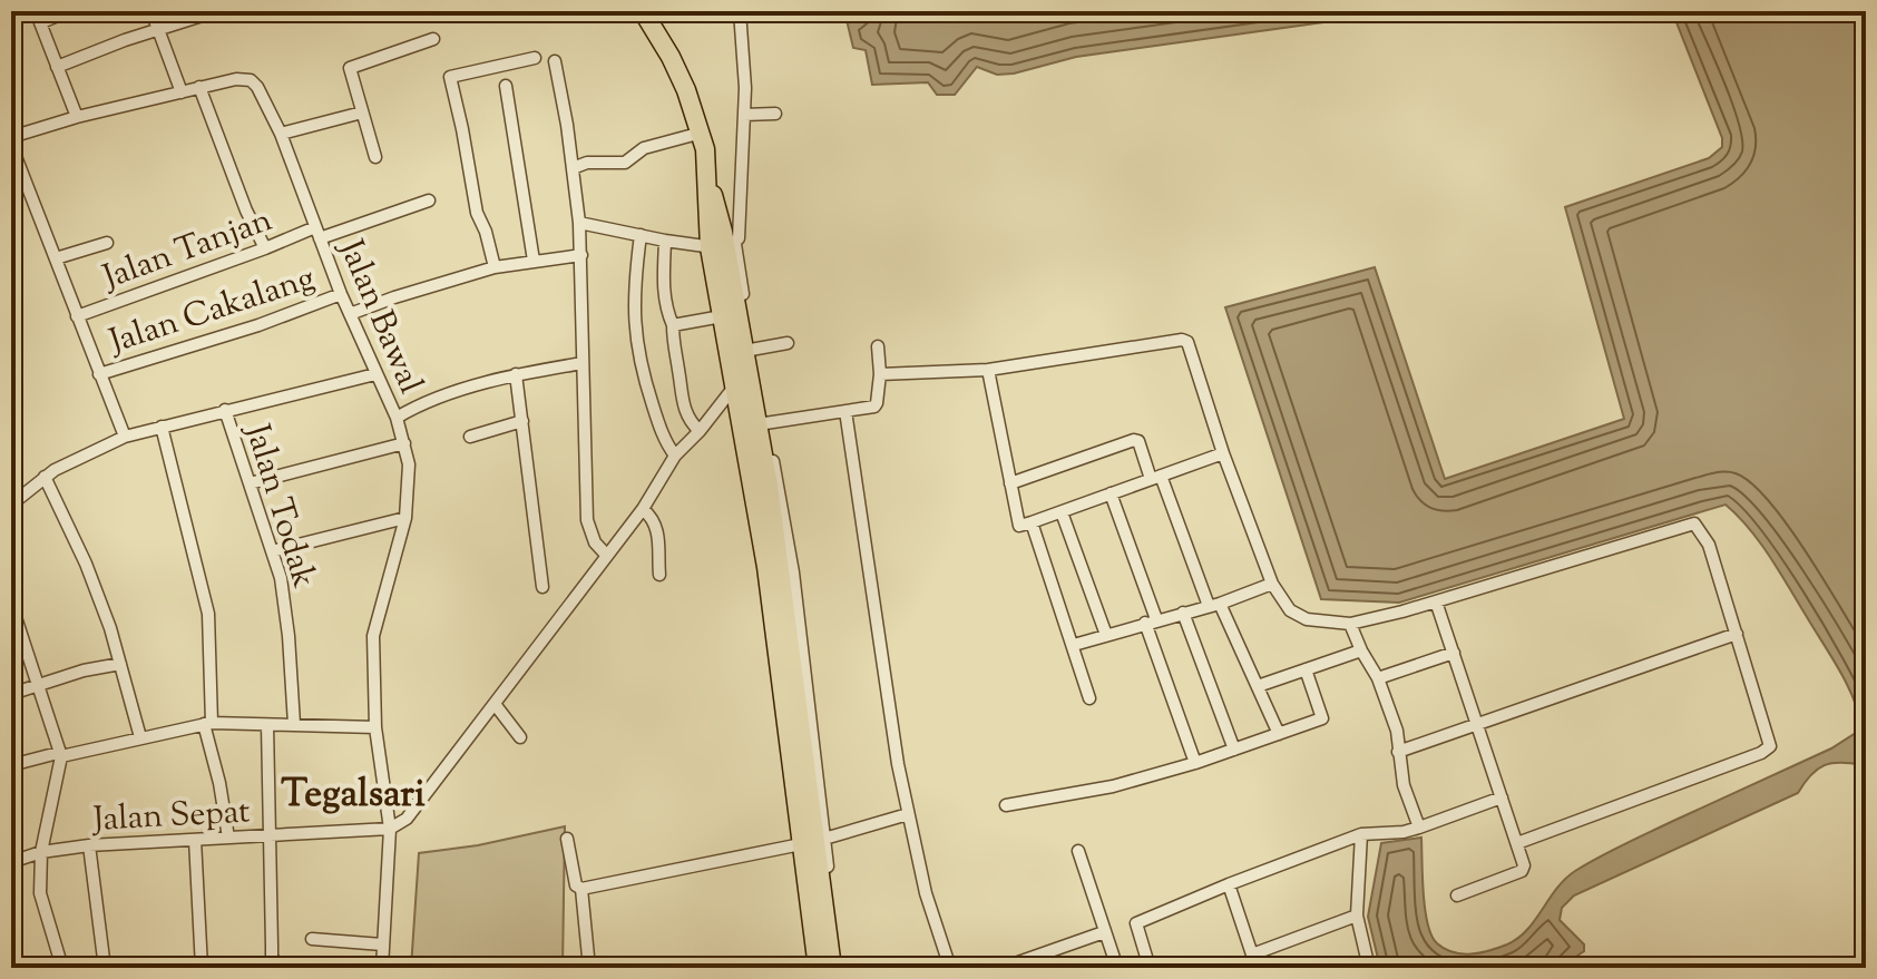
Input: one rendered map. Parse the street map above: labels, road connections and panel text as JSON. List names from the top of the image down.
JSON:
{
  "streets": {
    "street": [
      "Jalan Tanjan",
      "Jalan Cakalang",
      "Jalan Bawal",
      "Jalan Todak",
      "Jalan Sepat"
    ]
  },
  "crossings": [
    ["Jalan Tanjan", "Jalan Bawal"],
    ["Jalan Cakalang", "Jalan Bawal"],
    ["Jalan Bawal", "Jalan Sepat"]
  ],
  "districts": ["Tegalsari"]
}
